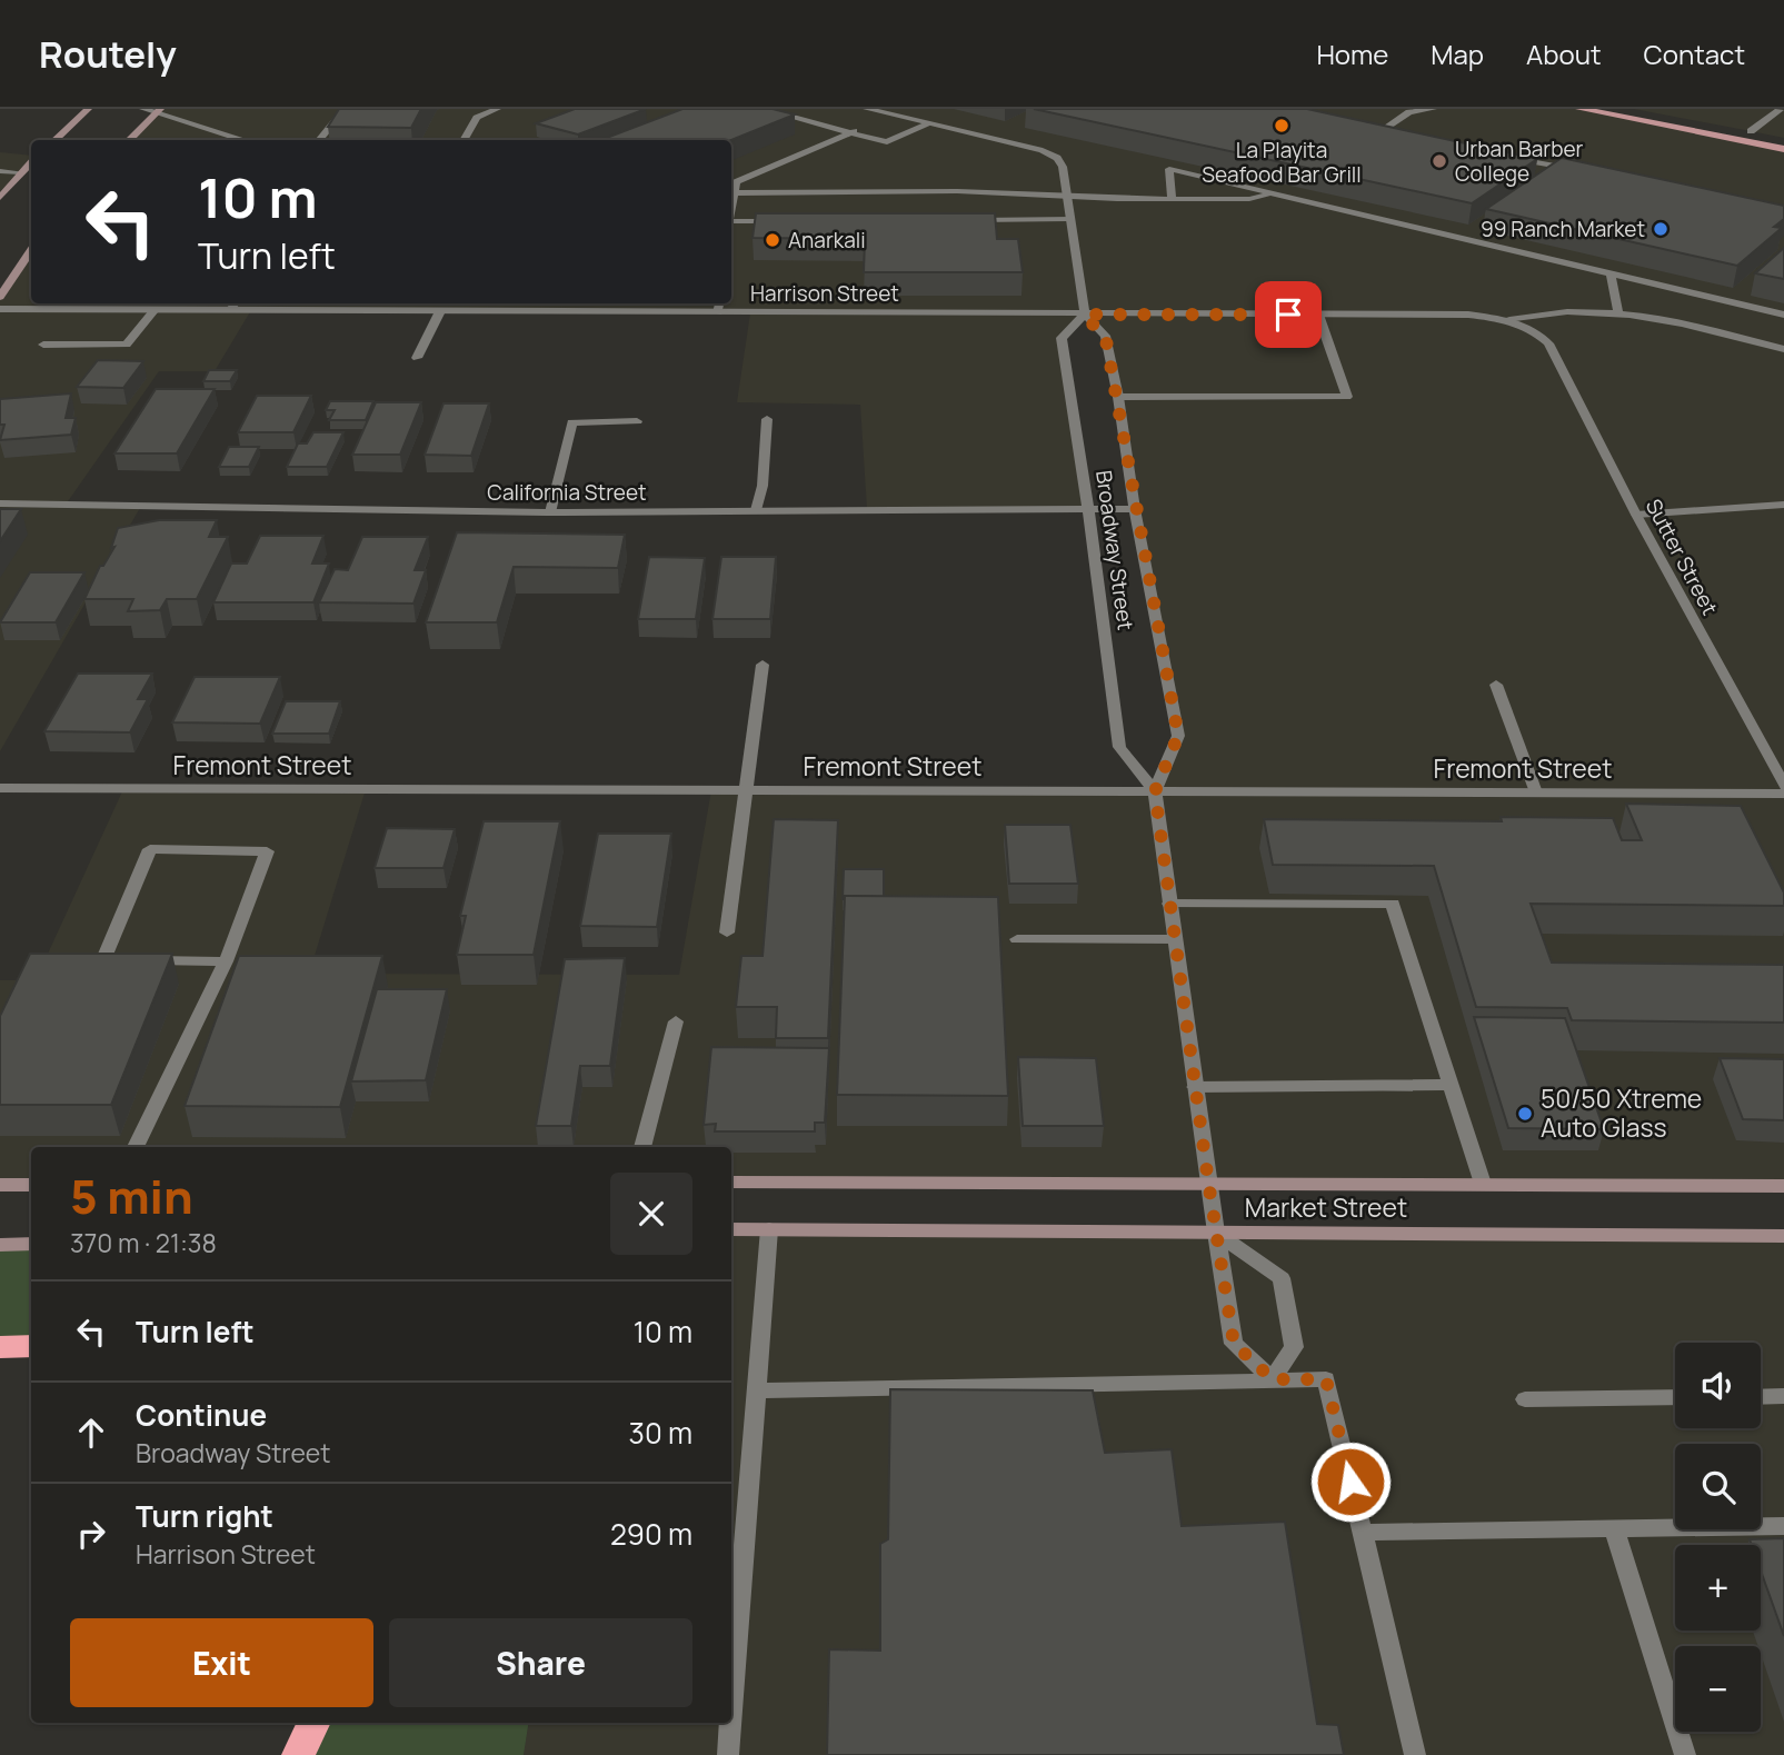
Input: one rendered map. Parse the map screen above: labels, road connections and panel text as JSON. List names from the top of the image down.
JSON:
{
  "streets": {
    "main road": ["Market Street"],
    "street": [
      "Harrison Street",
      "California Street",
      "Broadway Street",
      "Sutter Street",
      "Fremont Street"
    ]
  },
  "crossings": [
    ["Harrison Street", "Broadway Street"],
    ["Harrison Street", "Sutter Street"],
    ["California Street", "Broadway Street"],
    ["Broadway Street", "Fremont Street"]
  ],
  "places": [
    "La Playita Seafood Bar Grill",
    "Urban Barber College",
    "99 Ranch Market",
    "Anarkali",
    "50/50 Xtreme Auto Glass"
  ],
  "page": {
    "header": "Routely",
    "nav": [
      "Home",
      "Map",
      "About",
      "Contact"
    ],
    "turn": ["10 m", "Turn left"],
    "heading": ["5 min", "370 m · 21:38"],
    "list": [
      {
        "name": "Turn left",
        "value": "10 m"
      },
      {
        "name": "Continue",
        "note": "Broadway Street",
        "value": "30 m"
      },
      {
        "name": "Turn right",
        "note": "Harrison Street",
        "value": "290 m"
      }
    ],
    "map_buttons": ["+", "−"],
    "buttons": ["Exit", "Share"]
  }
}
